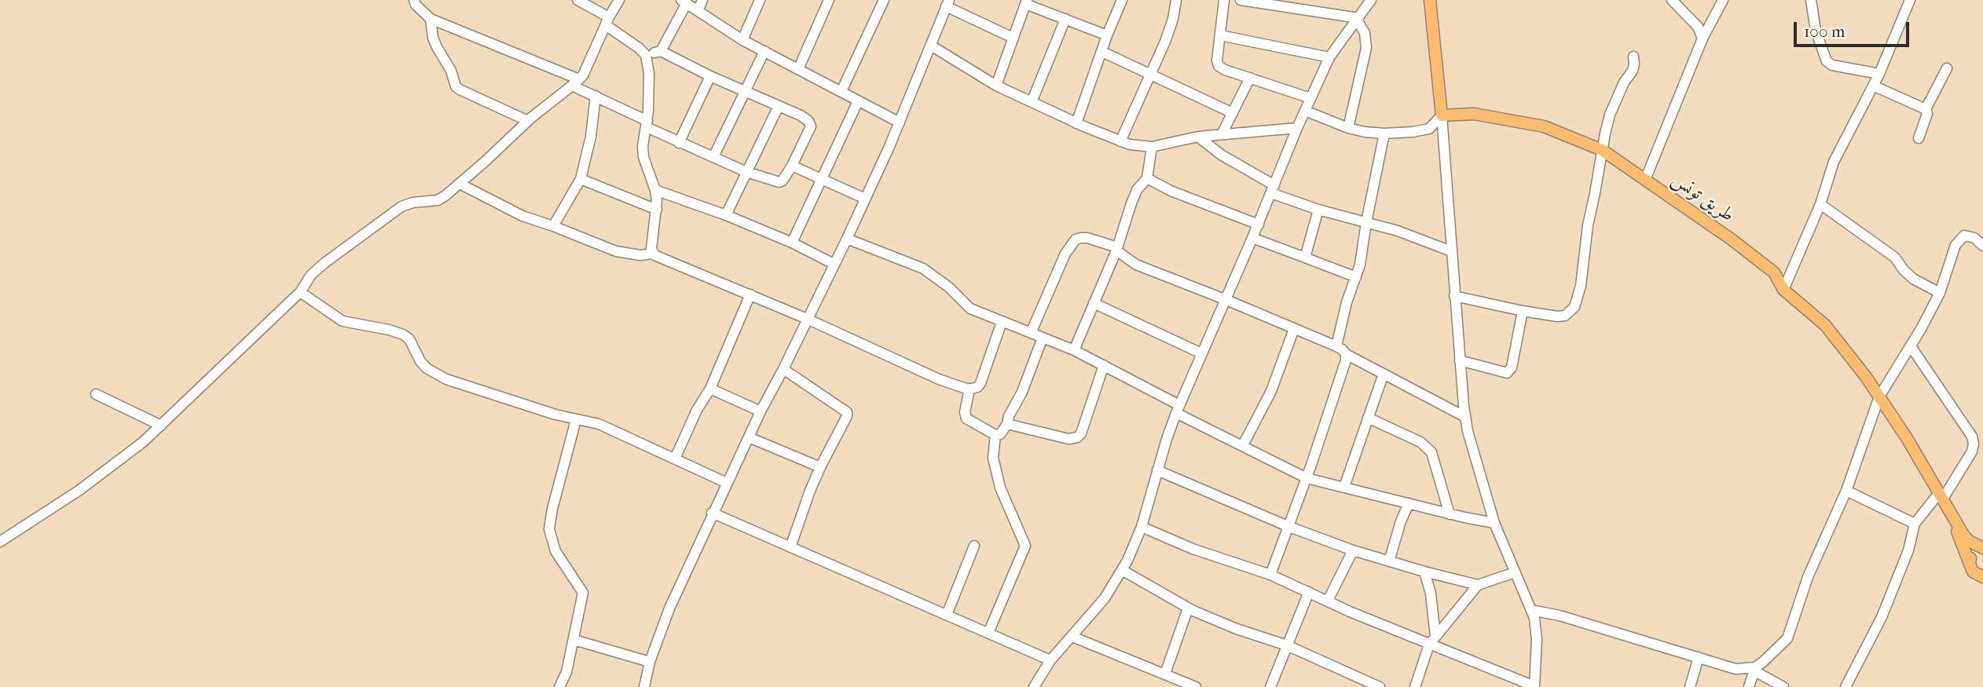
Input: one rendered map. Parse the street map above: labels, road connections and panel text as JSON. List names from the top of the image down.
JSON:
{
  "streets": {
    "main road": ["طريق تونس"]
  },
  "scale_bar": "100 m"
}
